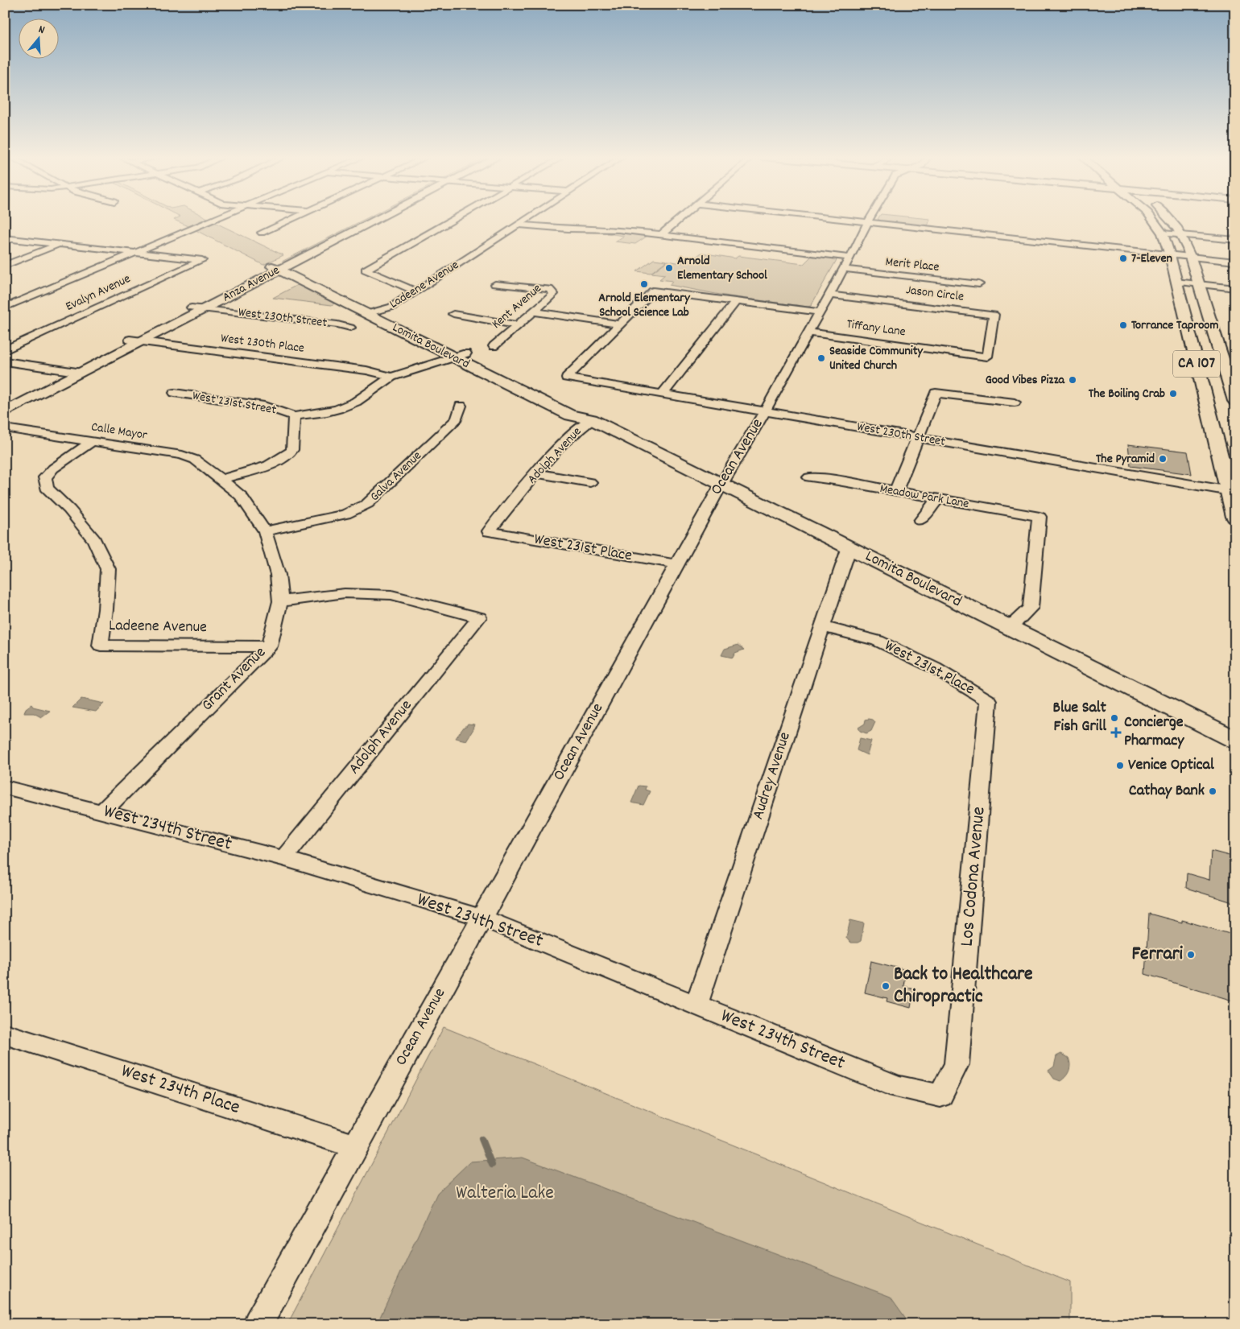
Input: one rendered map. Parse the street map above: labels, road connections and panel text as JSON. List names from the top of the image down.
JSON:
{
  "streets": {
    "main road": ["Anza Avenue", "Lomita Boulevard", "CA 107"],
    "street": [
      "Merit Place",
      "Ladeene Avenue",
      "Evalyn Avenue",
      "Jason Circle",
      "Kent Avenue",
      "West 230th Street",
      "Tiffany Lane",
      "West 230th Place",
      "West 231st Street",
      "Calle Mayor",
      "Adolph Avenue",
      "Ocean Avenue",
      "Galva Avenue",
      "Meadow Park Lane",
      "West 231st Place",
      "Grant Avenue",
      "Audrey Avenue",
      "West 234th Street",
      "Los Codona Avenue",
      "West 234th Place"
    ]
  },
  "crossings": [
    ["Merit Place", "Ocean Avenue"],
    ["Anza Avenue", "West 230th Street"],
    ["Anza Avenue", "West 230th Place"],
    ["Anza Avenue", "Lomita Boulevard"],
    ["Ladeene Avenue", "Lomita Boulevard"],
    ["Ladeene Avenue", "Calle Mayor"],
    ["Ladeene Avenue", "Grant Avenue"],
    ["Jason Circle", "Tiffany Lane"],
    ["Jason Circle", "Ocean Avenue"],
    ["West 230th Street", "CA 107"],
    ["West 230th Street", "Ocean Avenue"],
    ["Tiffany Lane", "Ocean Avenue"],
    ["Lomita Boulevard", "Adolph Avenue"],
    ["Lomita Boulevard", "Ocean Avenue"],
    ["Lomita Boulevard", "Meadow Park Lane"],
    ["Lomita Boulevard", "Audrey Avenue"],
    ["Calle Mayor", "Grant Avenue"],
    ["Adolph Avenue", "West 231st Place"],
    ["Adolph Avenue", "Grant Avenue"],
    ["Adolph Avenue", "West 234th Street"],
    ["Ocean Avenue", "West 231st Place"],
    ["Ocean Avenue", "West 234th Street"],
    ["Ocean Avenue", "West 234th Place"],
    ["Galva Avenue", "Grant Avenue"],
    ["West 231st Place", "Audrey Avenue"],
    ["West 231st Place", "Los Codona Avenue"],
    ["Grant Avenue", "West 234th Street"],
    ["Audrey Avenue", "West 234th Street"],
    ["West 234th Street", "Los Codona Avenue"]
  ],
  "parks": ["Walteria Lake"],
  "places": {
    "other": [
      "7-Eleven",
      "Arnold Elementary School",
      "Arnold Elementary School Science Lab",
      "Torrance Taproom",
      "Seaside Community United Church",
      "Good Vibes Pizza",
      "The Boiling Crab",
      "The Pyramid",
      "Blue Salt Fish Grill",
      "Venice Optical",
      "Cathay Bank",
      "Ferrari",
      "Back to Healthcare Chiropractic"
    ],
    "health": ["Concierge Pharmacy"]
  },
  "north": "top"
}
